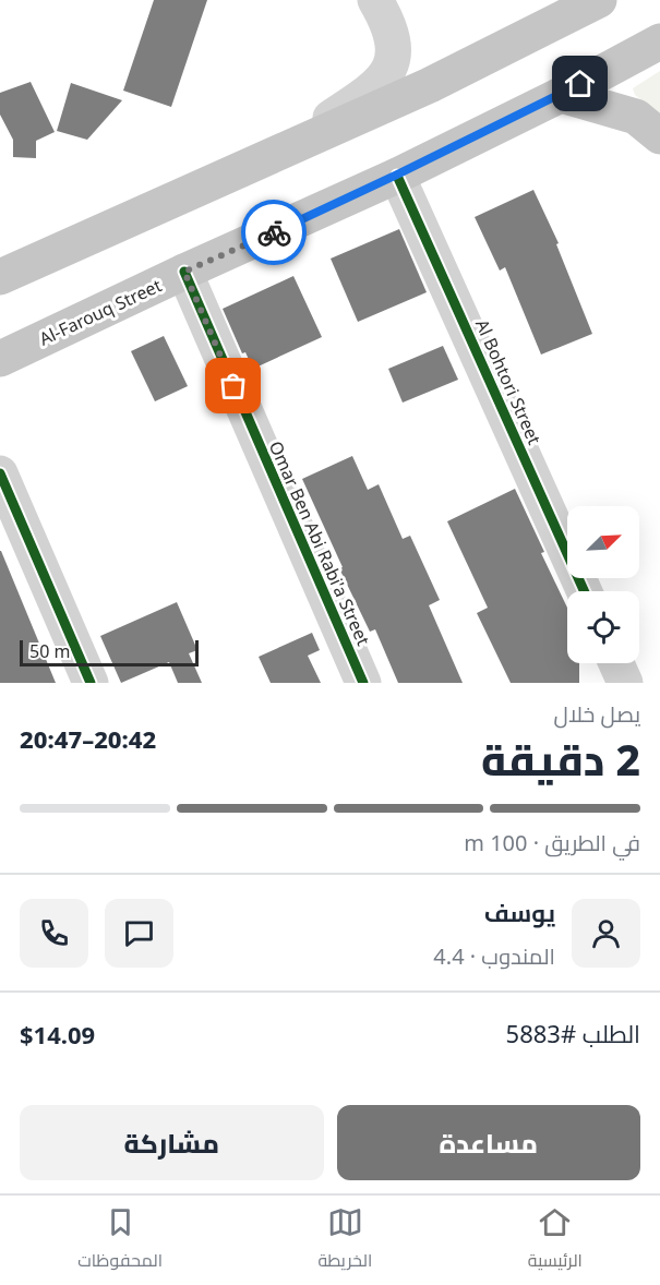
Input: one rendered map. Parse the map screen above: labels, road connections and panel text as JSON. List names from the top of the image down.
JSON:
{
  "streets": {
    "main road": ["Al-Farouq Street"],
    "street": ["Al Bohtori Street", "Omar Ben Abi Rabi'a Street"]
  },
  "crossings": [
    ["Al-Farouq Street", "Al Bohtori Street"],
    ["Al-Farouq Street", "Omar Ben Abi Rabi'a Street"]
  ],
  "scale_bar": "50 m",
  "north": "top right",
  "page": {
    "scale": "50 m",
    "heading": ["2 دقيقة", "يصل خلال", "20:42–20:47"],
    "panel": [
      "يوسف",
      "المندوب · 4.4",
      "الطلب #5883",
      "$14.09"
    ],
    "bar": "في الطريق · 100 m",
    "buttons": ["مساعدة", "مشاركة"],
    "tabs": ["الرئيسية", "الخريطة", "المحفوظات"]
  }
}
